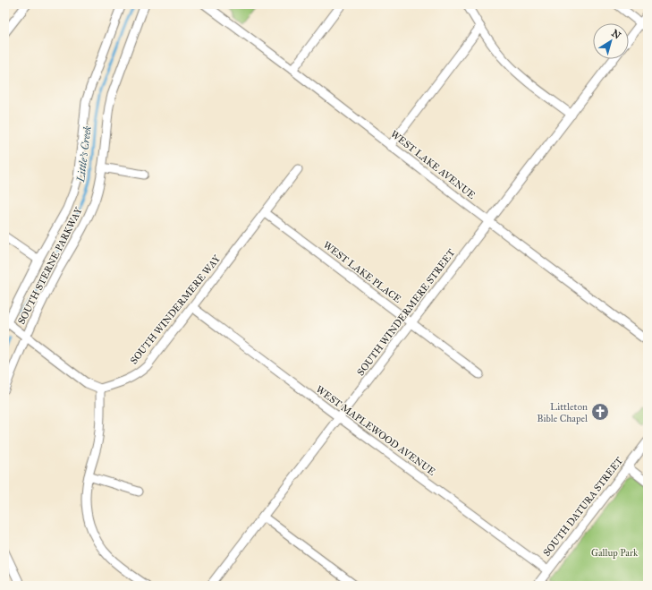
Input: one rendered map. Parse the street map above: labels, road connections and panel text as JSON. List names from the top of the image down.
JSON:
{
  "streets": {
    "street": [
      "WEST LAKE AVENUE",
      "SOUTH STERNE PARKWAY",
      "WEST LAKE PLACE",
      "SOUTH WINDERMERE WAY",
      "SOUTH WINDERMERE STREET",
      "WEST MAPLEWOOD AVENUE",
      "SOUTH DATURA STREET"
    ]
  },
  "crossings": [
    ["WEST LAKE AVENUE", "SOUTH WINDERMERE STREET"],
    ["WEST LAKE PLACE", "SOUTH WINDERMERE WAY"],
    ["WEST LAKE PLACE", "SOUTH WINDERMERE STREET"],
    ["SOUTH WINDERMERE WAY", "WEST MAPLEWOOD AVENUE"],
    ["SOUTH WINDERMERE STREET", "WEST MAPLEWOOD AVENUE"],
    ["WEST MAPLEWOOD AVENUE", "SOUTH DATURA STREET"]
  ],
  "water": ["Little's Creek"],
  "parks": ["Gallup Park"],
  "places": {
    "church": ["Littleton Bible Chapel"]
  },
  "north": "top right"
}
